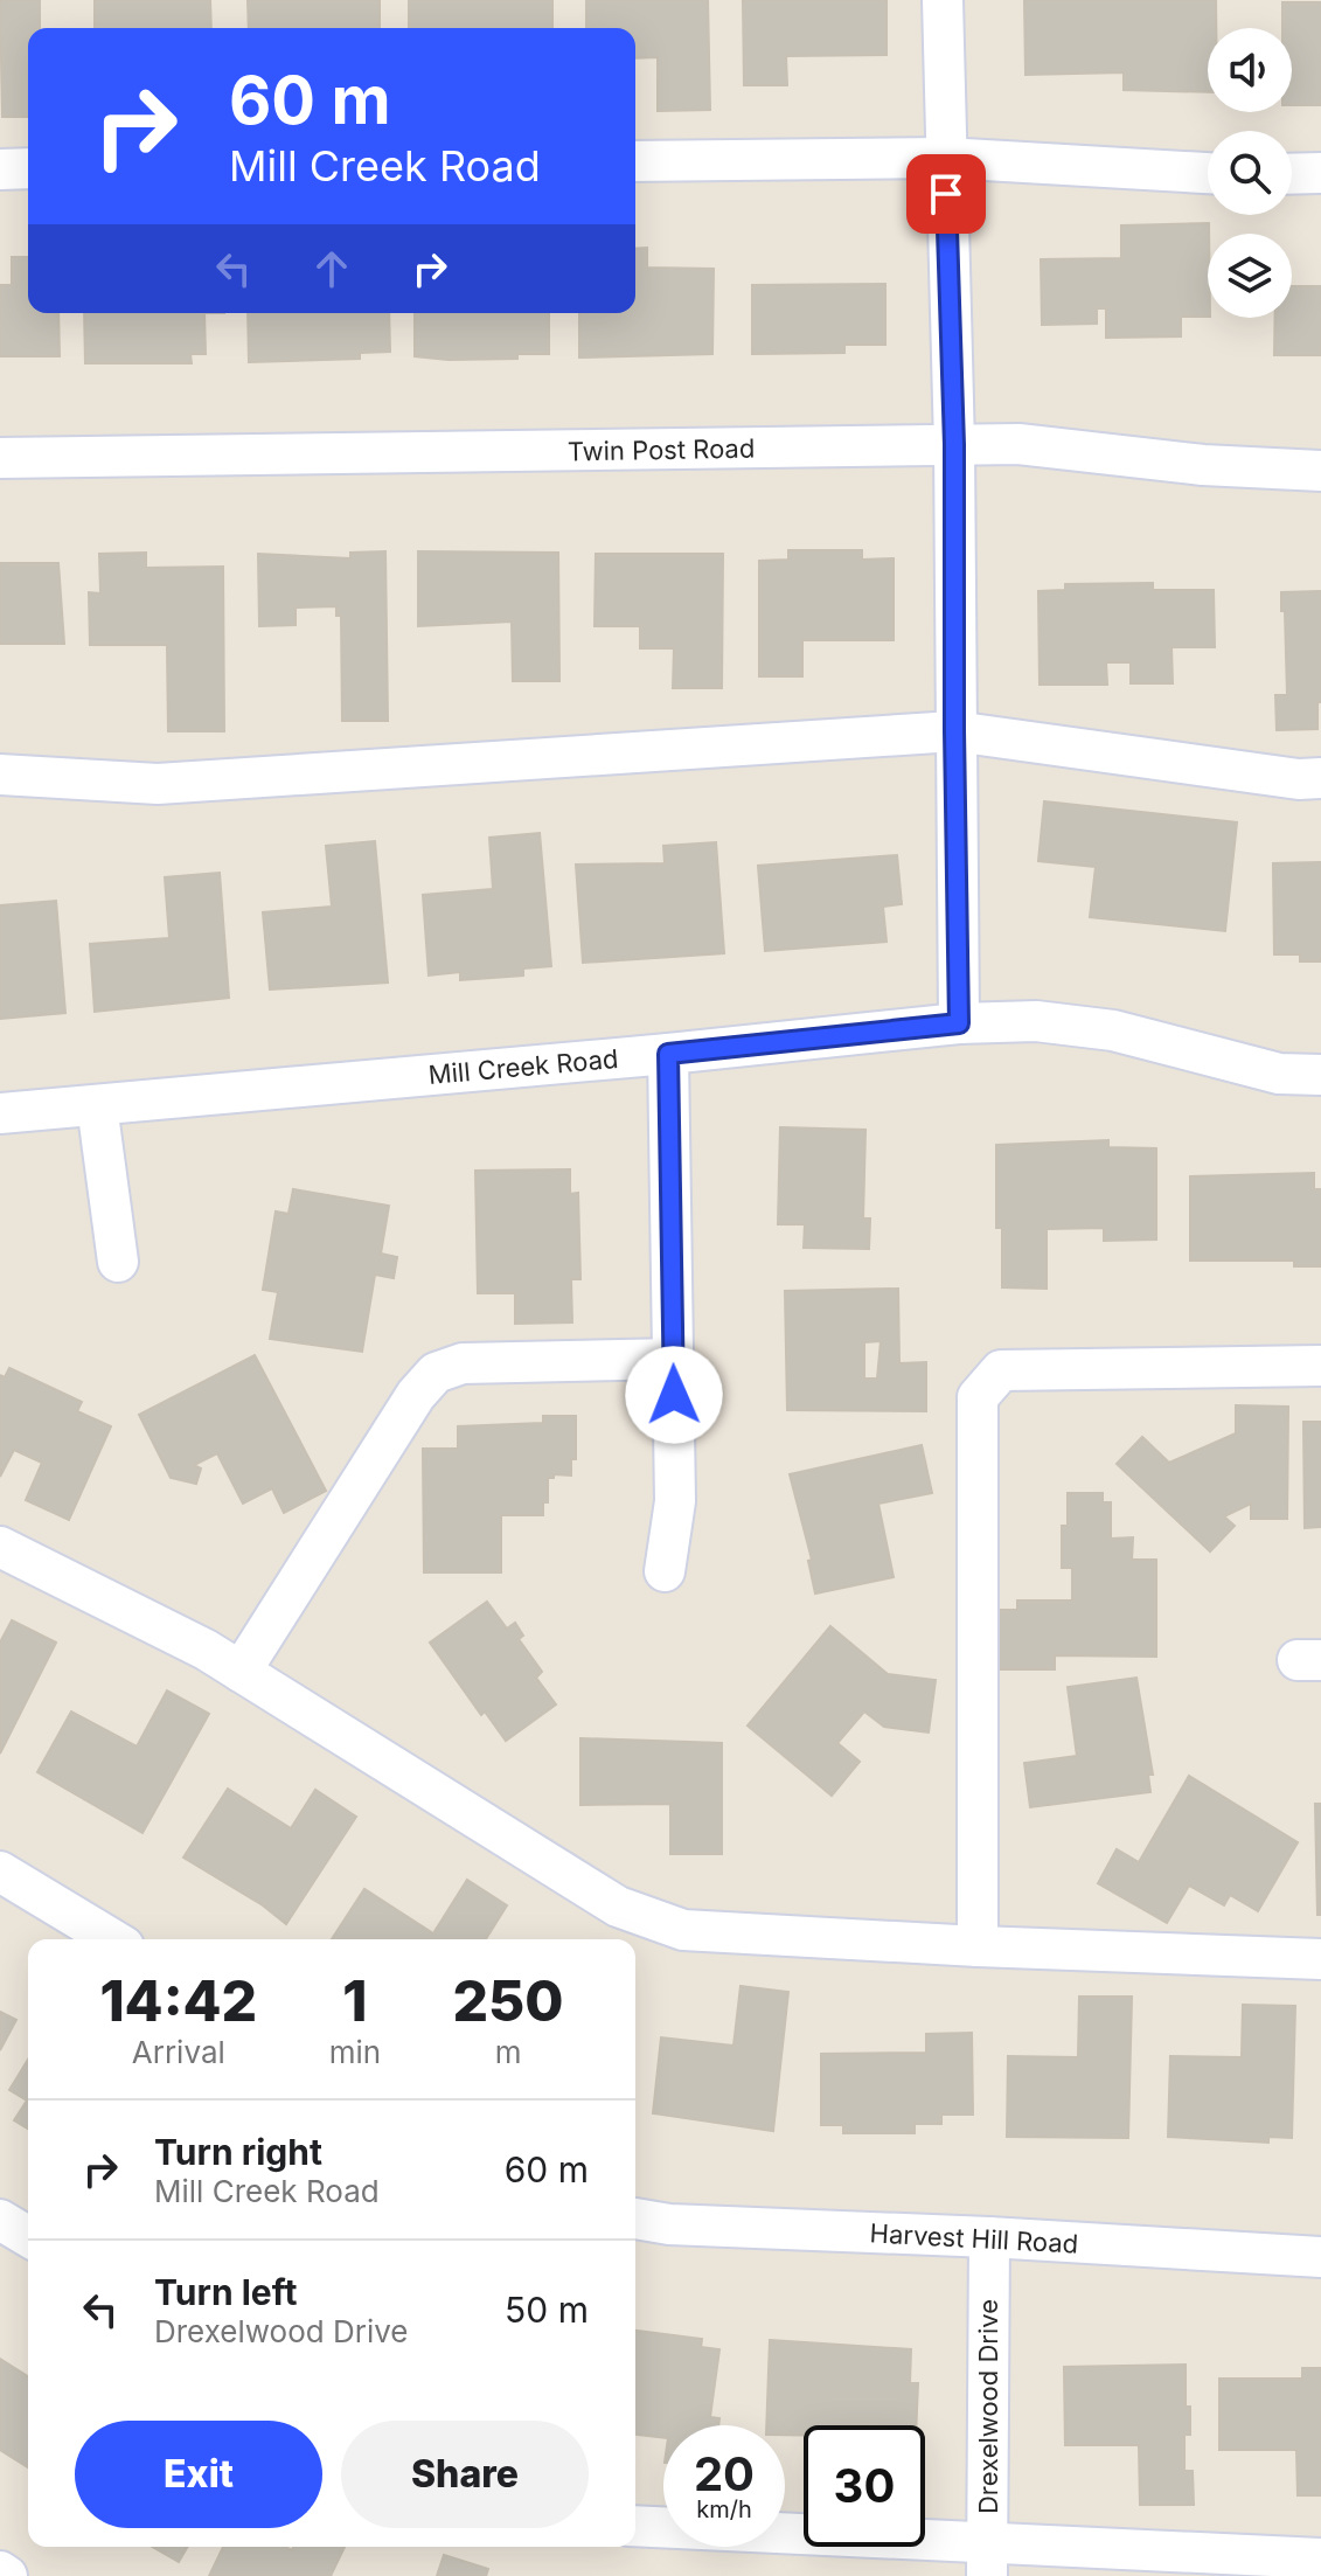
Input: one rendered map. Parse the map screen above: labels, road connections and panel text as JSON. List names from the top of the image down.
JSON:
{
  "streets": {
    "street": [
      "Twin Post Road",
      "Mill Creek Road",
      "Harvest Hill Road",
      "Drexelwood Drive"
    ]
  },
  "crossings": [
    ["Harvest Hill Road", "Drexelwood Drive"]
  ],
  "page": {
    "turn": ["60 m", "Mill Creek Road"],
    "eta": [
      "14:42",
      "Arrival",
      "1",
      "min",
      "250",
      "m"
    ],
    "list": [
      {
        "name": "Turn right",
        "note": "Mill Creek Road",
        "value": "60 m"
      },
      {
        "name": "Turn left",
        "note": "Drexelwood Drive",
        "value": "50 m"
      }
    ],
    "buttons": ["Exit", "Share"],
    "speed": "20 km/h",
    "limit": "30"
  }
}
